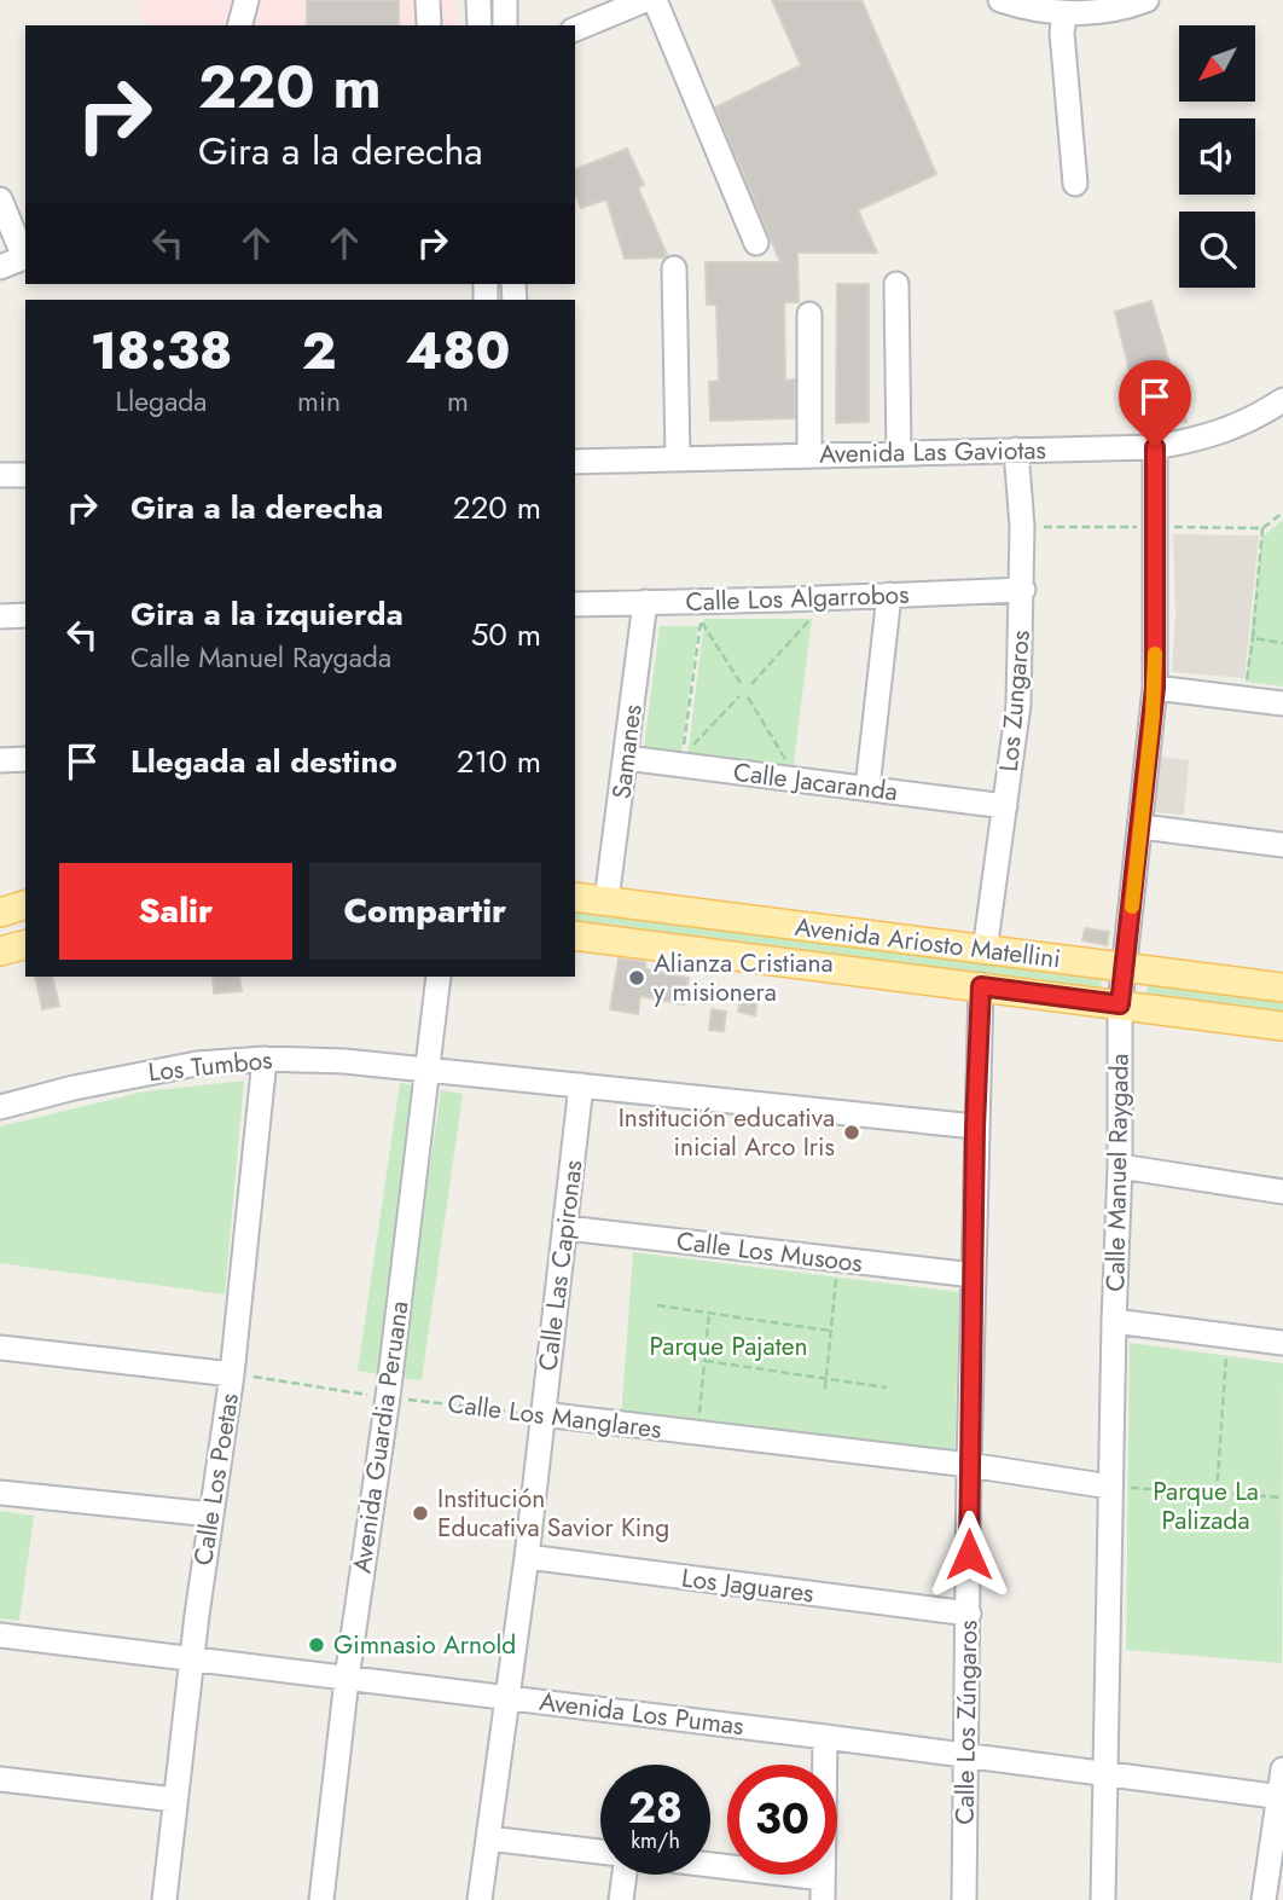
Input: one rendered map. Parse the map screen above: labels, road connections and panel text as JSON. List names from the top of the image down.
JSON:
{
  "streets": {
    "main road": ["Avenida Ariosto Matellini"],
    "street": [
      "Avenida Las Gaviotas",
      "Calle Los Algarrobos",
      "Los Zungaros",
      "Samanes",
      "Calle Jacaranda",
      "Los Tumbos",
      "Calle Manuel Raygada",
      "Calle Los Musoos",
      "Calle Las Capironas",
      "Calle Los Manglares",
      "Avenida Guardia Peruana",
      "Calle Los Poetas",
      "Los Jaguares",
      "Avenida Los Pumas",
      "Calle Los Zúngaros"
    ]
  },
  "crossings": [
    ["Avenida Las Gaviotas", "Los Zungaros"],
    ["Avenida Las Gaviotas", "Calle Manuel Raygada"],
    ["Calle Los Algarrobos", "Los Zungaros"],
    ["Calle Los Algarrobos", "Samanes"],
    ["Los Zungaros", "Calle Jacaranda"],
    ["Los Zungaros", "Avenida Ariosto Matellini"],
    ["Samanes", "Calle Jacaranda"],
    ["Samanes", "Avenida Ariosto Matellini"],
    ["Avenida Ariosto Matellini", "Calle Manuel Raygada"],
    ["Avenida Ariosto Matellini", "Calle Los Zúngaros"],
    ["Los Tumbos", "Calle Las Capironas"],
    ["Los Tumbos", "Avenida Guardia Peruana"],
    ["Los Tumbos", "Calle Los Poetas"],
    ["Los Tumbos", "Calle Los Zúngaros"],
    ["Calle Manuel Raygada", "Calle Los Manglares"],
    ["Calle Manuel Raygada", "Avenida Los Pumas"],
    ["Calle Los Musoos", "Calle Las Capironas"],
    ["Calle Los Musoos", "Calle Los Zúngaros"],
    ["Calle Las Capironas", "Calle Los Manglares"],
    ["Calle Las Capironas", "Los Jaguares"],
    ["Calle Las Capironas", "Avenida Los Pumas"],
    ["Calle Los Manglares", "Avenida Guardia Peruana"],
    ["Calle Los Manglares", "Calle Los Poetas"],
    ["Calle Los Manglares", "Calle Los Zúngaros"],
    ["Avenida Guardia Peruana", "Avenida Los Pumas"],
    ["Calle Los Poetas", "Avenida Los Pumas"],
    ["Los Jaguares", "Calle Los Zúngaros"],
    ["Avenida Los Pumas", "Calle Los Zúngaros"]
  ],
  "parks": ["Parque Pajaten", "Parque La Palizada"],
  "places": [
    "Alianza Cristiana y misionera",
    "Institución educativa inicial Arco Iris",
    "Institución Educativa Savior King",
    "Gimnasio Arnold"
  ],
  "north": "bottom left",
  "page": {
    "turn": ["220 m", "Gira a la derecha"],
    "eta": [
      "18:38",
      "Llegada",
      "2",
      "min",
      "480",
      "m"
    ],
    "list": [
      {
        "name": "Gira a la derecha",
        "value": "220 m"
      },
      {
        "name": "Gira a la izquierda",
        "note": "Calle Manuel Raygada",
        "value": "50 m"
      },
      {
        "name": "Llegada al destino",
        "value": "210 m"
      }
    ],
    "buttons": ["Salir", "Compartir"],
    "speed": "28 km/h",
    "limit": "30"
  }
}
